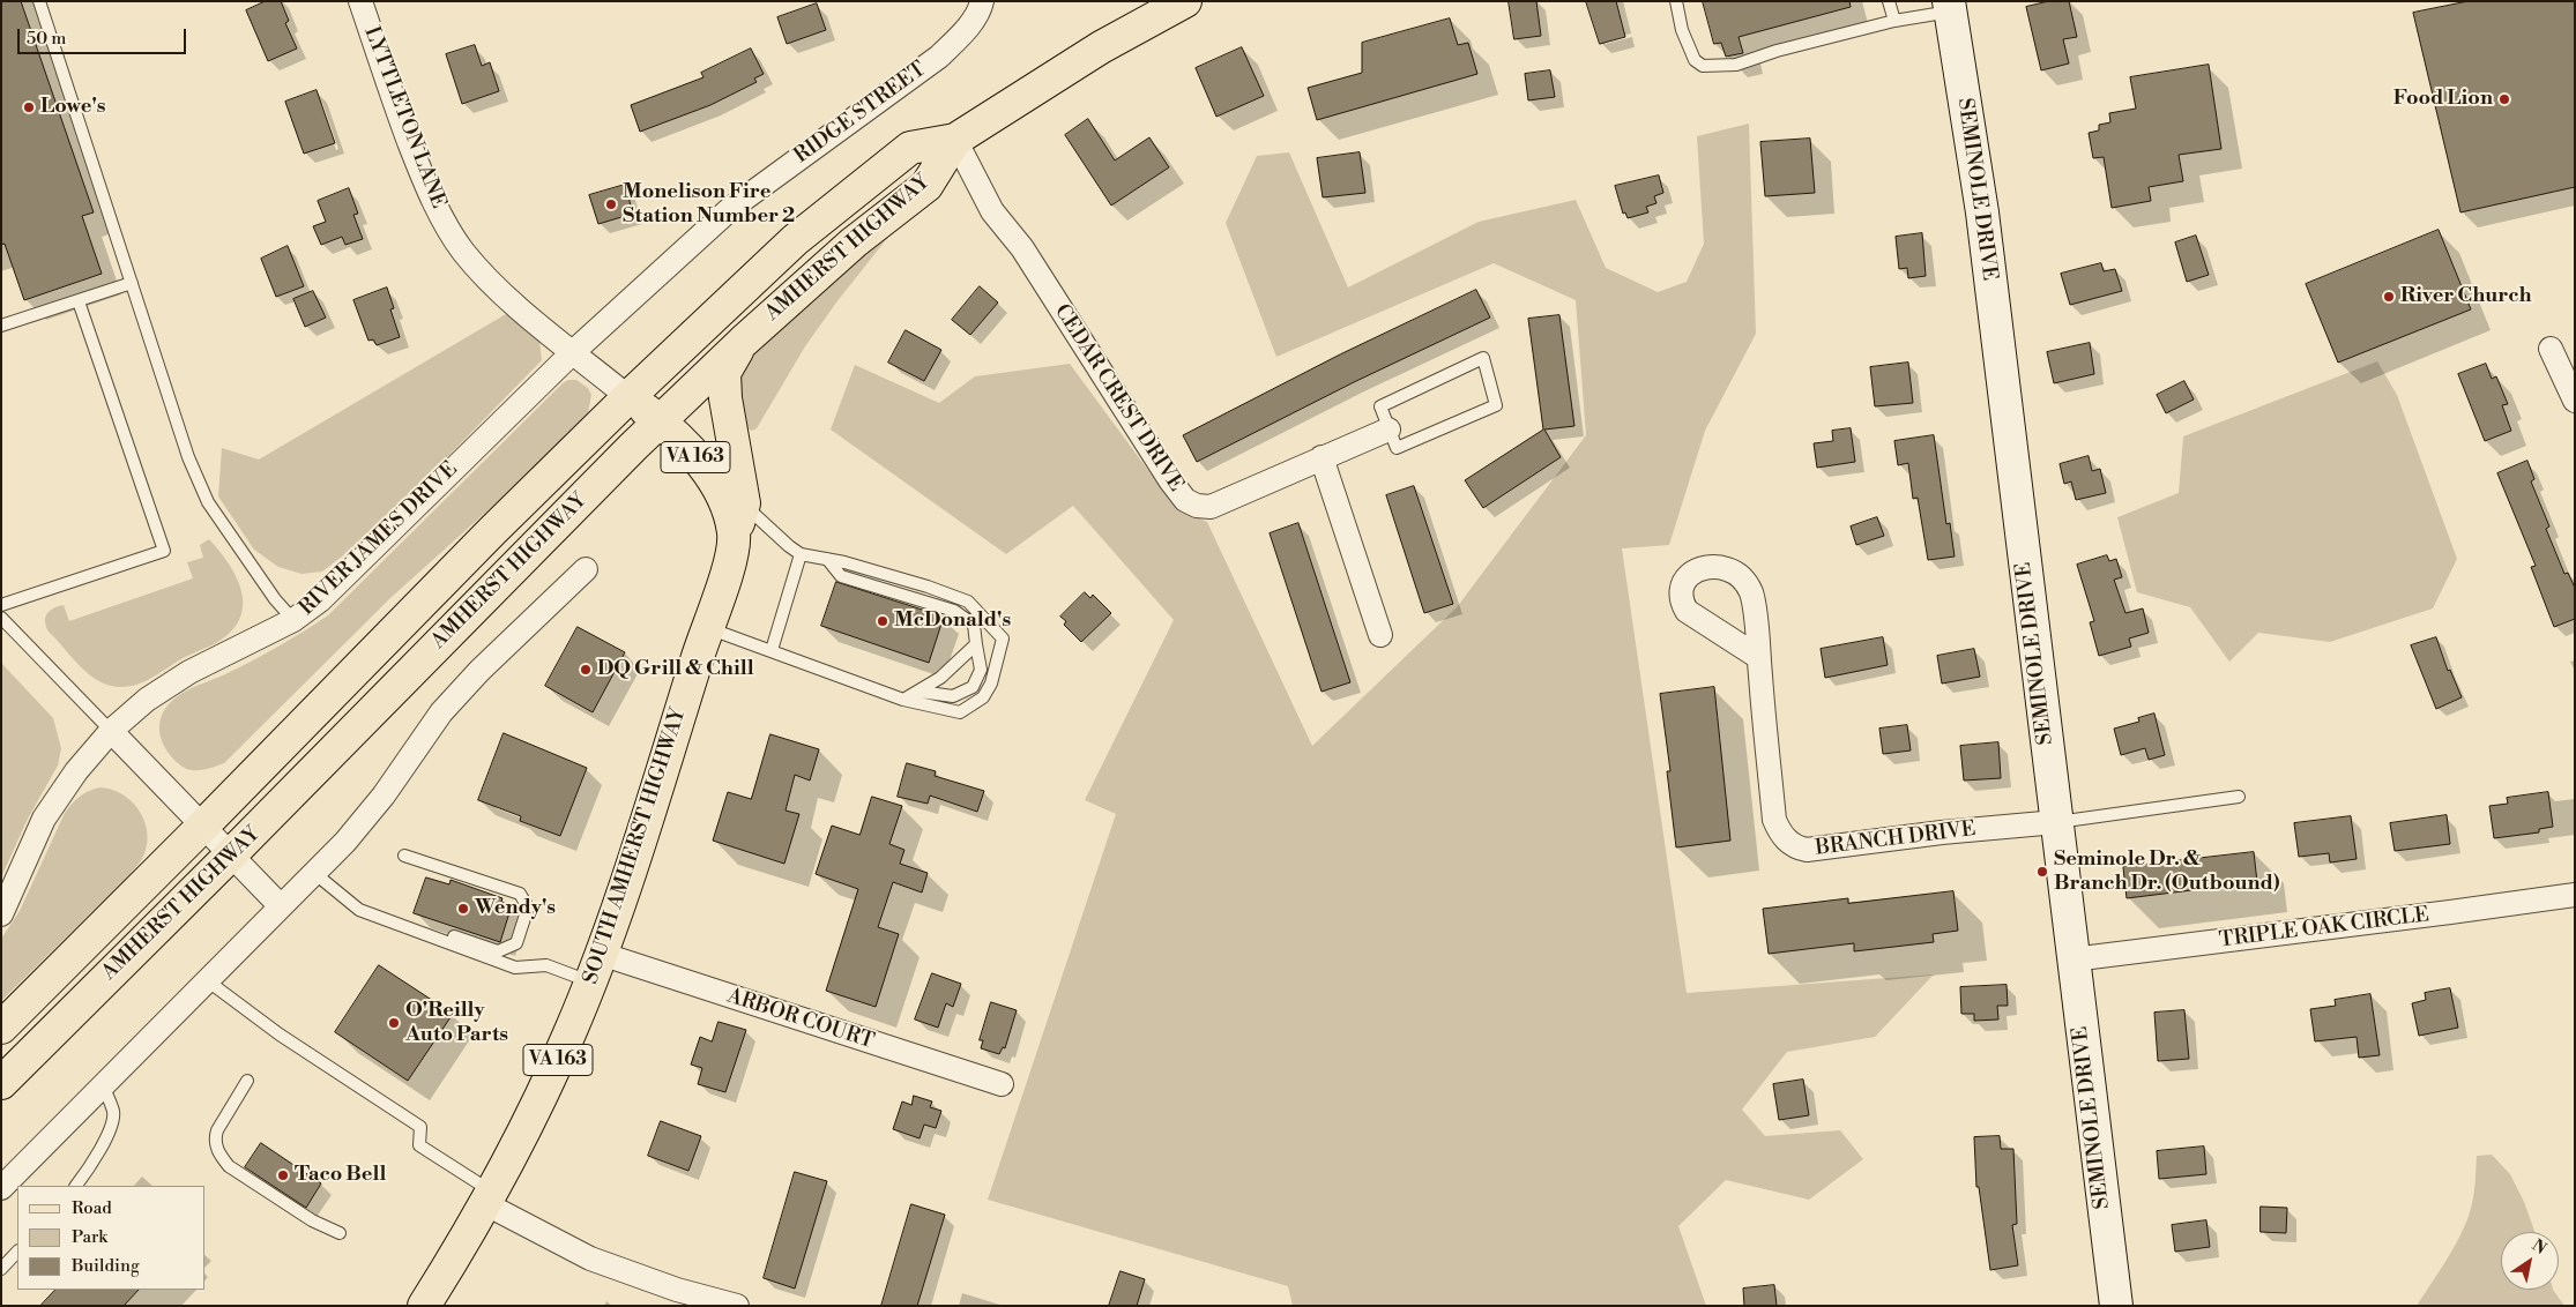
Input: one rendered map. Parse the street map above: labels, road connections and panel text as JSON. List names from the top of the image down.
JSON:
{
  "streets": {
    "main road": ["AMHERST HIGHWAY", "VA 163", "SOUTH AMHERST HIGHWAY"],
    "street": [
      "RIDGE STREET",
      "LYTTLETON LANE",
      "SEMINOLE DRIVE",
      "CEDAR CREST DRIVE",
      "RIVER JAMES DRIVE",
      "BRANCH DRIVE",
      "TRIPLE OAK CIRCLE",
      "ARBOR COURT"
    ]
  },
  "crossings": [
    ["RIDGE STREET", "LYTTLETON LANE"],
    ["RIDGE STREET", "RIVER JAMES DRIVE"],
    ["LYTTLETON LANE", "AMHERST HIGHWAY"],
    ["LYTTLETON LANE", "VA 163"],
    ["LYTTLETON LANE", "RIVER JAMES DRIVE"],
    ["SEMINOLE DRIVE", "BRANCH DRIVE"],
    ["SEMINOLE DRIVE", "TRIPLE OAK CIRCLE"],
    ["AMHERST HIGHWAY", "CEDAR CREST DRIVE"],
    ["AMHERST HIGHWAY", "VA 163"],
    ["VA 163", "SOUTH AMHERST HIGHWAY"],
    ["SOUTH AMHERST HIGHWAY", "ARBOR COURT"]
  ],
  "places": [
    "Food Lion",
    "Lowe's",
    "Monelison Fire Station Number 2",
    "River Church",
    "McDonald's",
    "DQ Grill & Chill",
    "Seminole Dr. & Branch Dr. (Outbound)",
    "Wendy's",
    "O'Reilly Auto Parts",
    "Taco Bell"
  ],
  "legend": ["Road", "Park", "Building"],
  "scale_bar": "50 m",
  "north": "top right"
}
